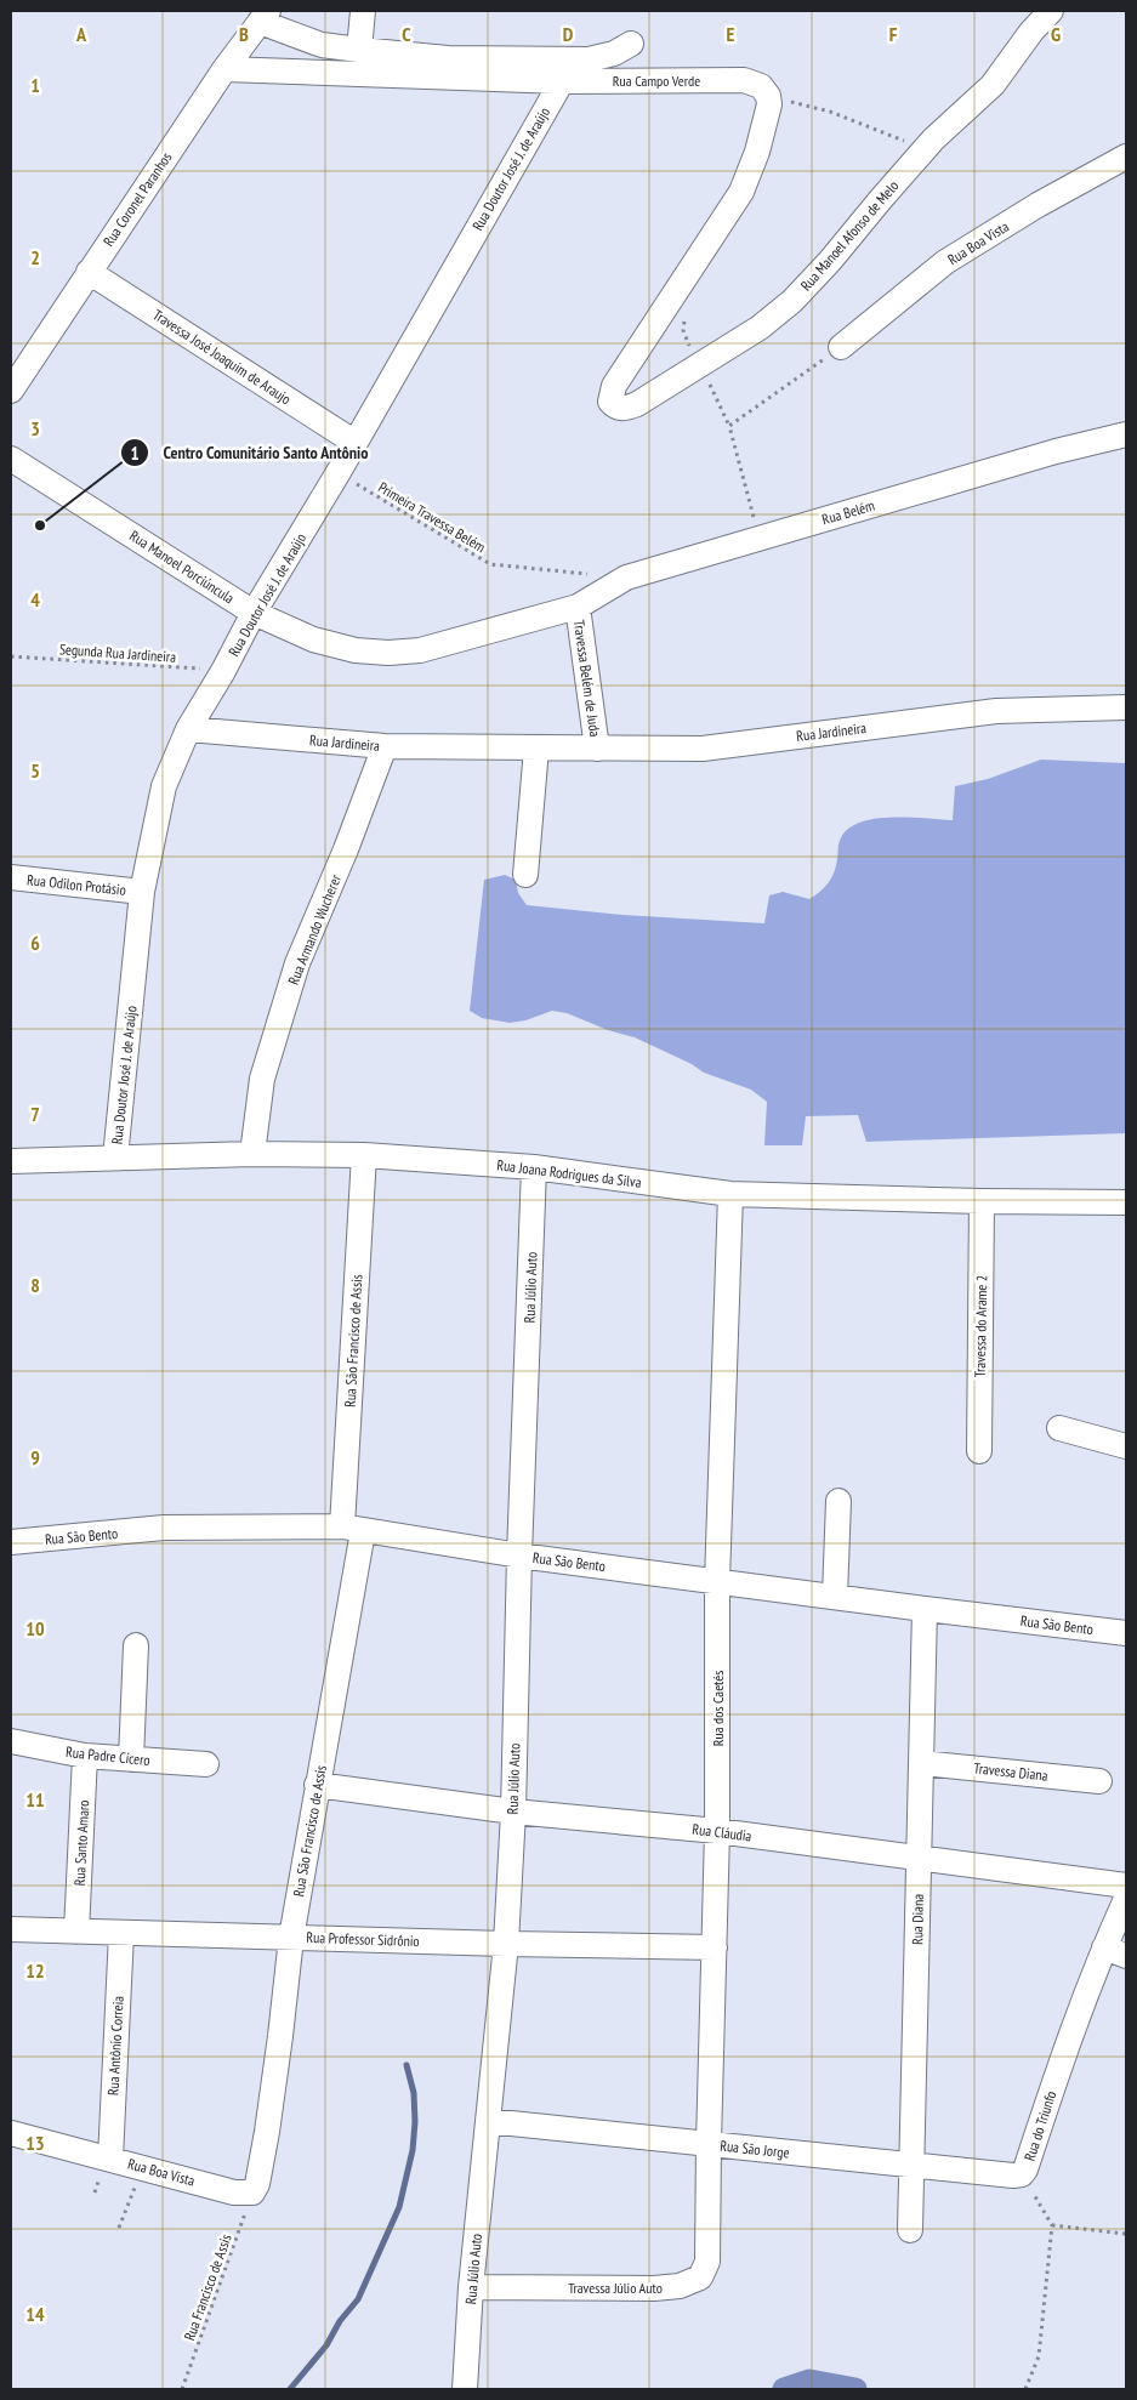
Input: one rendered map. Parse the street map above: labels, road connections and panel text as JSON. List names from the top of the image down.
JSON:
{
  "streets": {
    "street": [
      "Rua Campo Verde",
      "Rua Doutor José J. de Araújo",
      "Rua Coronel Paranhos",
      "Rua Manoel Afonso de Melo",
      "Rua Boa Vista",
      "Travessa José Joaquim de Araujo",
      "Rua Belém",
      "Rua Manoel Porciúncula",
      "Travessa Belém de Juda",
      "Rua Jardineira",
      "Rua Odilon Protásio",
      "Rua Armando Wucherer",
      "Rua Joana Rodrigues da Silva",
      "Rua Júlio Auto",
      "Travessa do Arame 2",
      "Rua São Francisco de Assis",
      "Rua São Bento",
      "Rua dos Caetés",
      "Rua Padre Cícero",
      "Travessa Diana",
      "Rua Cláudia",
      "Rua Santo Amaro",
      "Rua Diana",
      "Rua Professor Sidrônio",
      "Rua Antônio Correia",
      "Rua do Triunfo",
      "Rua São Jorge",
      "Travessa Júlio Auto"
    ],
    "path": ["Primeira Travessa Belém", "Segunda Rua Jardineira", "Rua Francisco de Assis"]
  },
  "crossings": [
    ["Rua Campo Verde", "Rua Doutor José J. de Araújo"],
    ["Rua Campo Verde", "Rua Coronel Paranhos"],
    ["Rua Campo Verde", "Rua Manoel Afonso de Melo"],
    ["Rua Doutor José J. de Araújo", "Travessa José Joaquim de Araujo"],
    ["Rua Doutor José J. de Araújo", "Primeira Travessa Belém"],
    ["Rua Doutor José J. de Araújo", "Rua Manoel Porciúncula"],
    ["Rua Doutor José J. de Araújo", "Segunda Rua Jardineira"],
    ["Rua Doutor José J. de Araújo", "Rua Jardineira"],
    ["Rua Doutor José J. de Araújo", "Rua Odilon Protásio"],
    ["Rua Doutor José J. de Araújo", "Rua Joana Rodrigues da Silva"],
    ["Rua Coronel Paranhos", "Travessa José Joaquim de Araujo"],
    ["Rua Boa Vista", "Rua São Francisco de Assis"],
    ["Rua Boa Vista", "Rua Antônio Correia"],
    ["Rua Boa Vista", "Rua Francisco de Assis"],
    ["Rua Belém", "Rua Manoel Porciúncula"],
    ["Rua Belém", "Travessa Belém de Juda"],
    ["Rua Manoel Porciúncula", "Travessa Belém de Juda"],
    ["Travessa Belém de Juda", "Rua Jardineira"],
    ["Rua Jardineira", "Rua Armando Wucherer"],
    ["Rua Armando Wucherer", "Rua Joana Rodrigues da Silva"],
    ["Rua Joana Rodrigues da Silva", "Rua Júlio Auto"],
    ["Rua Joana Rodrigues da Silva", "Travessa do Arame 2"],
    ["Rua Joana Rodrigues da Silva", "Rua São Francisco de Assis"],
    ["Rua Joana Rodrigues da Silva", "Rua dos Caetés"],
    ["Rua Júlio Auto", "Rua São Bento"],
    ["Rua Júlio Auto", "Rua Cláudia"],
    ["Rua Júlio Auto", "Rua Professor Sidrônio"],
    ["Rua Júlio Auto", "Rua São Jorge"],
    ["Rua Júlio Auto", "Travessa Júlio Auto"],
    ["Rua São Francisco de Assis", "Rua São Bento"],
    ["Rua São Francisco de Assis", "Rua Cláudia"],
    ["Rua São Francisco de Assis", "Rua Professor Sidrônio"],
    ["Rua São Francisco de Assis", "Rua Francisco de Assis"],
    ["Rua São Bento", "Rua dos Caetés"],
    ["Rua São Bento", "Rua Diana"],
    ["Rua dos Caetés", "Rua Cláudia"],
    ["Rua dos Caetés", "Rua Professor Sidrônio"],
    ["Rua dos Caetés", "Rua São Jorge"],
    ["Rua dos Caetés", "Travessa Júlio Auto"],
    ["Rua Padre Cícero", "Rua Santo Amaro"],
    ["Travessa Diana", "Rua Diana"],
    ["Rua Cláudia", "Rua Diana"],
    ["Rua Santo Amaro", "Rua Professor Sidrônio"],
    ["Rua Diana", "Rua São Jorge"],
    ["Rua Professor Sidrônio", "Rua Antônio Correia"],
    ["Rua do Triunfo", "Rua São Jorge"]
  ],
  "places": ["Centro Comunitário Santo Antônio"],
  "grid": {
    "columns": [
      "A",
      "B",
      "C",
      "D",
      "E",
      "F",
      "G"
    ],
    "rows": [
      "1",
      "2",
      "3",
      "4",
      "5",
      "6",
      "7",
      "8",
      "9",
      "10",
      "11",
      "12",
      "13",
      "14"
    ]
  }
}
